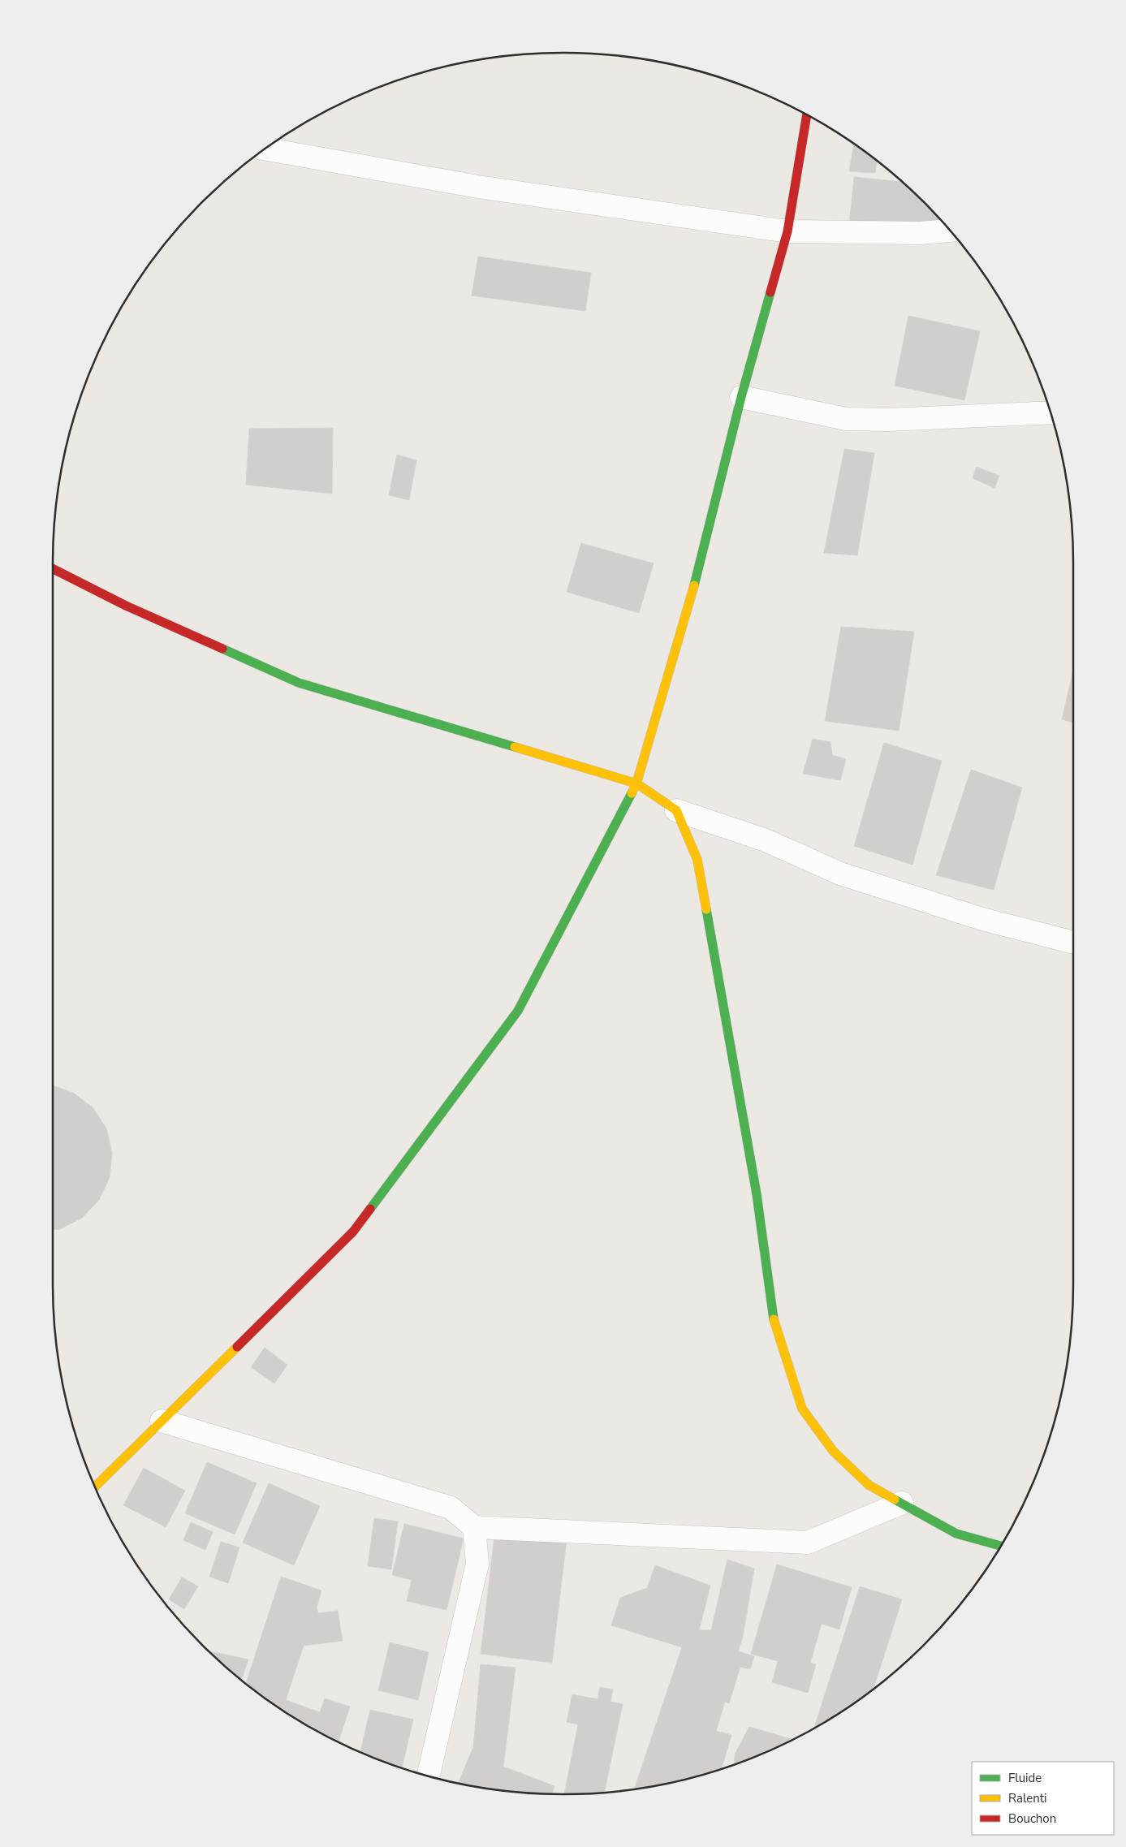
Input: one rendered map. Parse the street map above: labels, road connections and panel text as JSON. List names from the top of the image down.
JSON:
{
  "legend": ["Fluide", "Ralenti", "Bouchon"]
}
